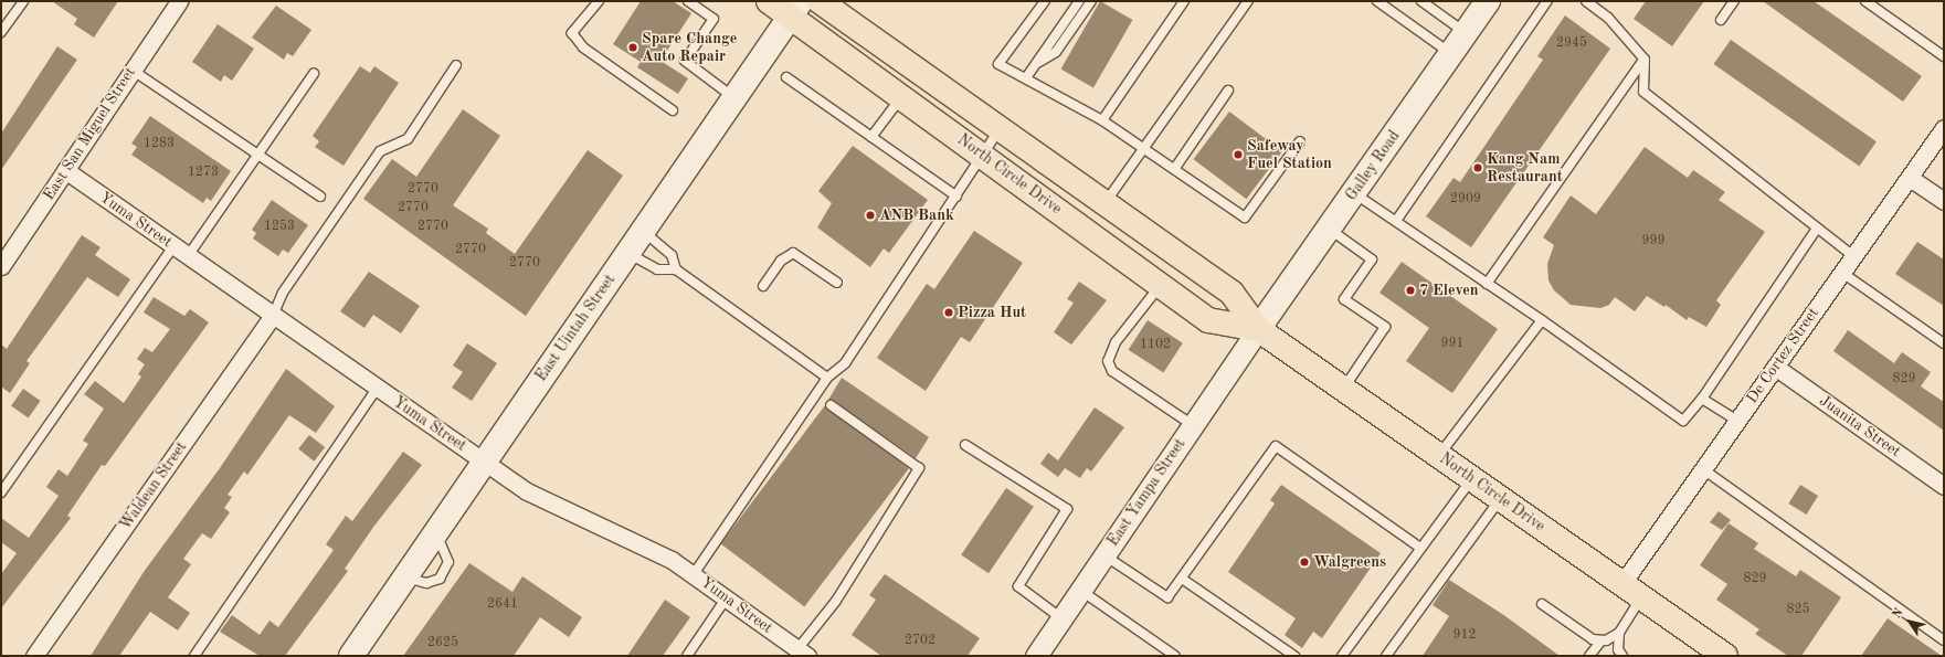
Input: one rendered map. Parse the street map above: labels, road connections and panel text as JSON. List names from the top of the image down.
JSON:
{
  "streets": {
    "main road": ["Galley Road", "North Circle Drive", "East Uintah Street"],
    "street": [
      "East San Miguel Street",
      "Yuma Street",
      "De Cortez Street",
      "Juanita Street",
      "Waldean Street",
      "East Yampa Street"
    ]
  },
  "crossings": [
    ["East San Miguel Street", "Yuma Street"],
    ["Galley Road", "North Circle Drive"],
    ["Galley Road", "East Yampa Street"],
    ["North Circle Drive", "East Uintah Street"],
    ["North Circle Drive", "De Cortez Street"],
    ["North Circle Drive", "East Yampa Street"],
    ["Yuma Street", "East Uintah Street"],
    ["Yuma Street", "Waldean Street"],
    ["De Cortez Street", "Juanita Street"]
  ],
  "places": [
    "Spare Change Auto Repair",
    "Safeway Fuel Station",
    "Kang Nam Restaurant",
    "ANB Bank",
    "7 Eleven",
    "Pizza Hut",
    "Walgreens"
  ],
  "house_numbers": [
    "2945",
    "1283",
    "1273",
    "2770",
    "2909",
    "2770",
    "1253",
    "2770",
    "999",
    "2770",
    "2770",
    "991",
    "1102",
    "829",
    "829",
    "2641",
    "825",
    "912",
    "2702",
    "2625"
  ],
  "north": "top left"
}
